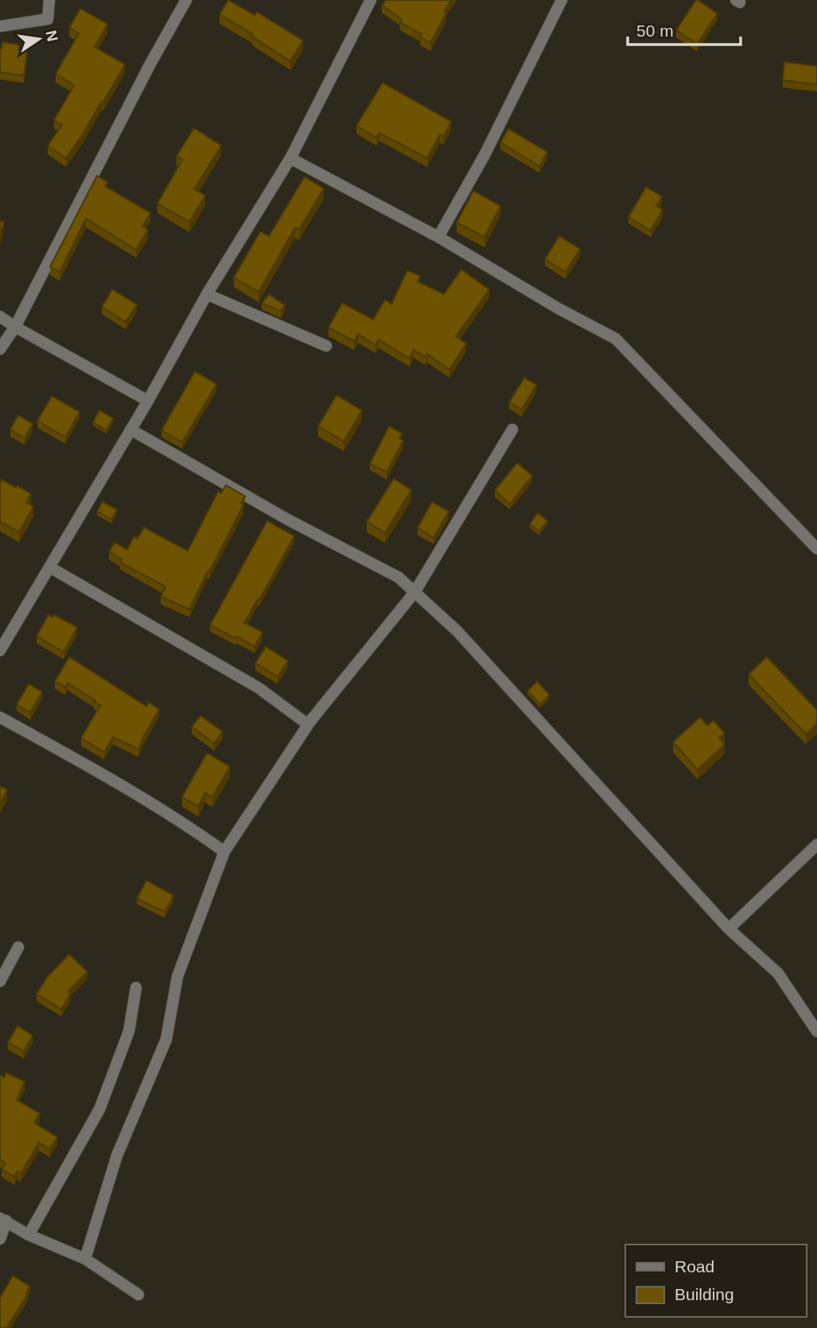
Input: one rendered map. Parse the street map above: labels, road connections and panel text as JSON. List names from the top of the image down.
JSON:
{
  "legend": ["Road", "Building"],
  "scale_bar": "50 m",
  "north": "right"
}
